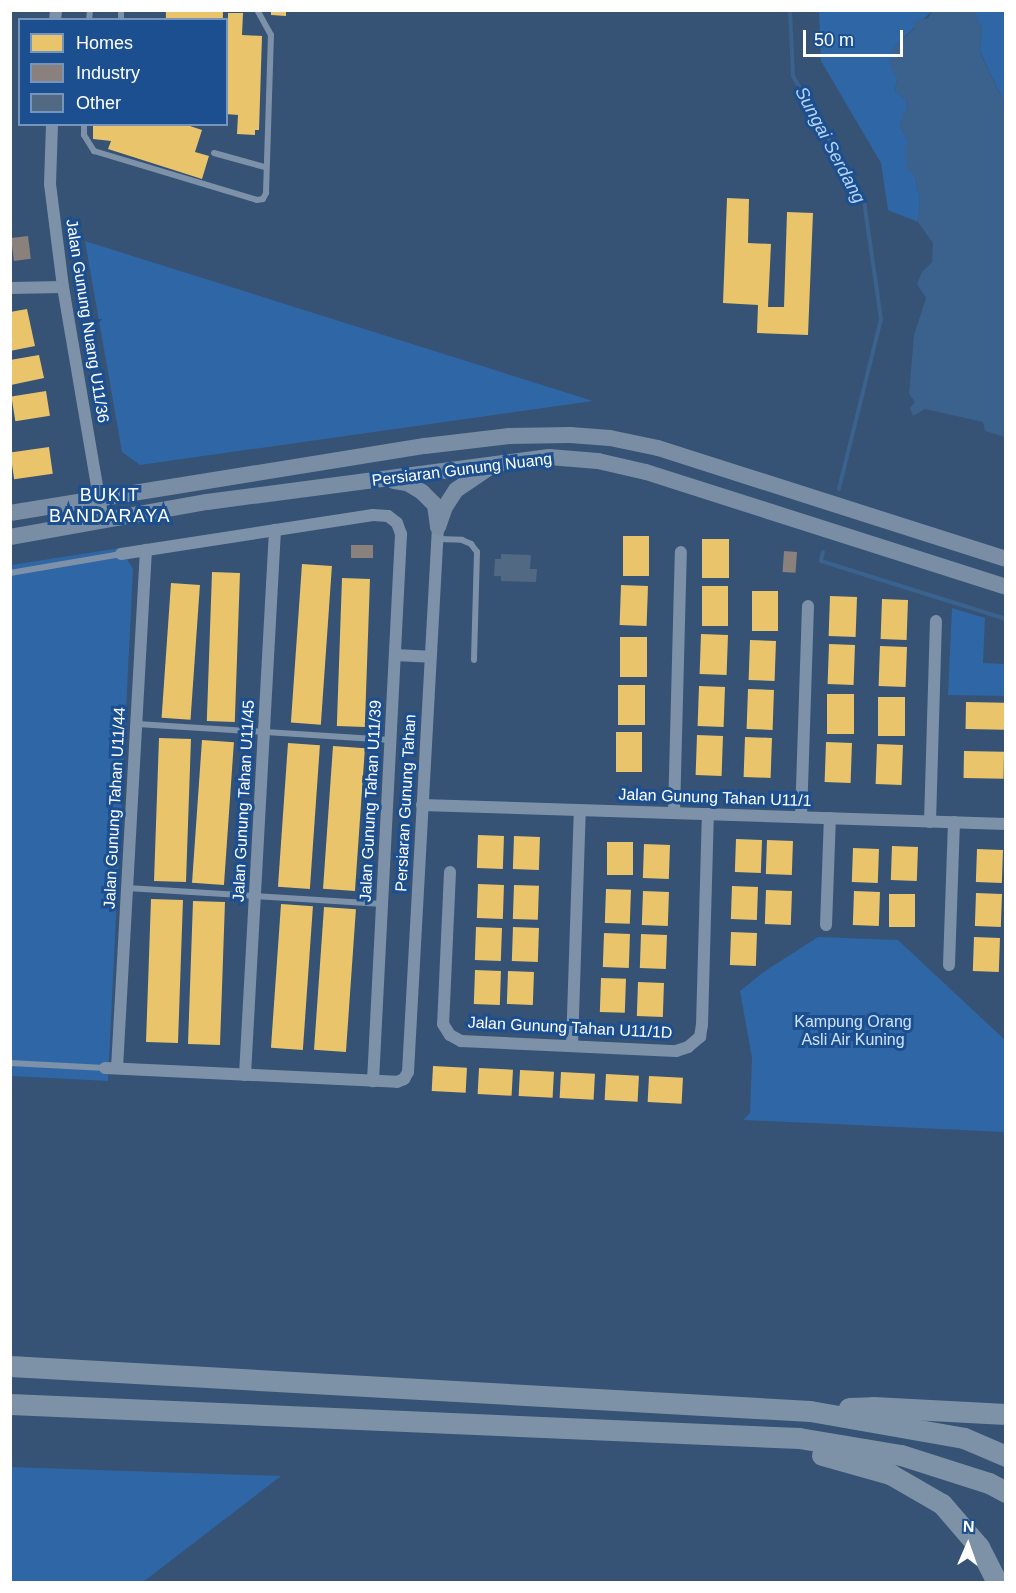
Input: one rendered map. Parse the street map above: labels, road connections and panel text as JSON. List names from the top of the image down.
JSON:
{
  "streets": {
    "street": [
      "Jalan Gunung Nuang U11/36",
      "Persiaran Gunung Nuang",
      "Jalan Gunung Tahan U11/1",
      "Jalan Gunung Tahan U11/45",
      "Jalan Gunung Tahan U11/39",
      "Persiaran Gunung Tahan",
      "Jalan Gunung Tahan U11/44",
      "Jalan Gunung Tahan U11/1D"
    ]
  },
  "crossings": [
    ["Jalan Gunung Nuang U11/36", "Persiaran Gunung Nuang"],
    ["Jalan Gunung Tahan U11/1", "Persiaran Gunung Tahan"],
    ["Jalan Gunung Tahan U11/1", "Jalan Gunung Tahan U11/1D"],
    ["Jalan Gunung Tahan U11/45", "Jalan Gunung Tahan U11/39"],
    ["Jalan Gunung Tahan U11/39", "Persiaran Gunung Tahan"]
  ],
  "districts": ["BUKIT BANDARAYA"],
  "water": ["Sungai Serdang"],
  "parks": ["Kampung Orang Asli Air Kuning"],
  "legend": ["Homes", "Industry", "Other"],
  "scale_bar": "50 m",
  "north": "top"
}
